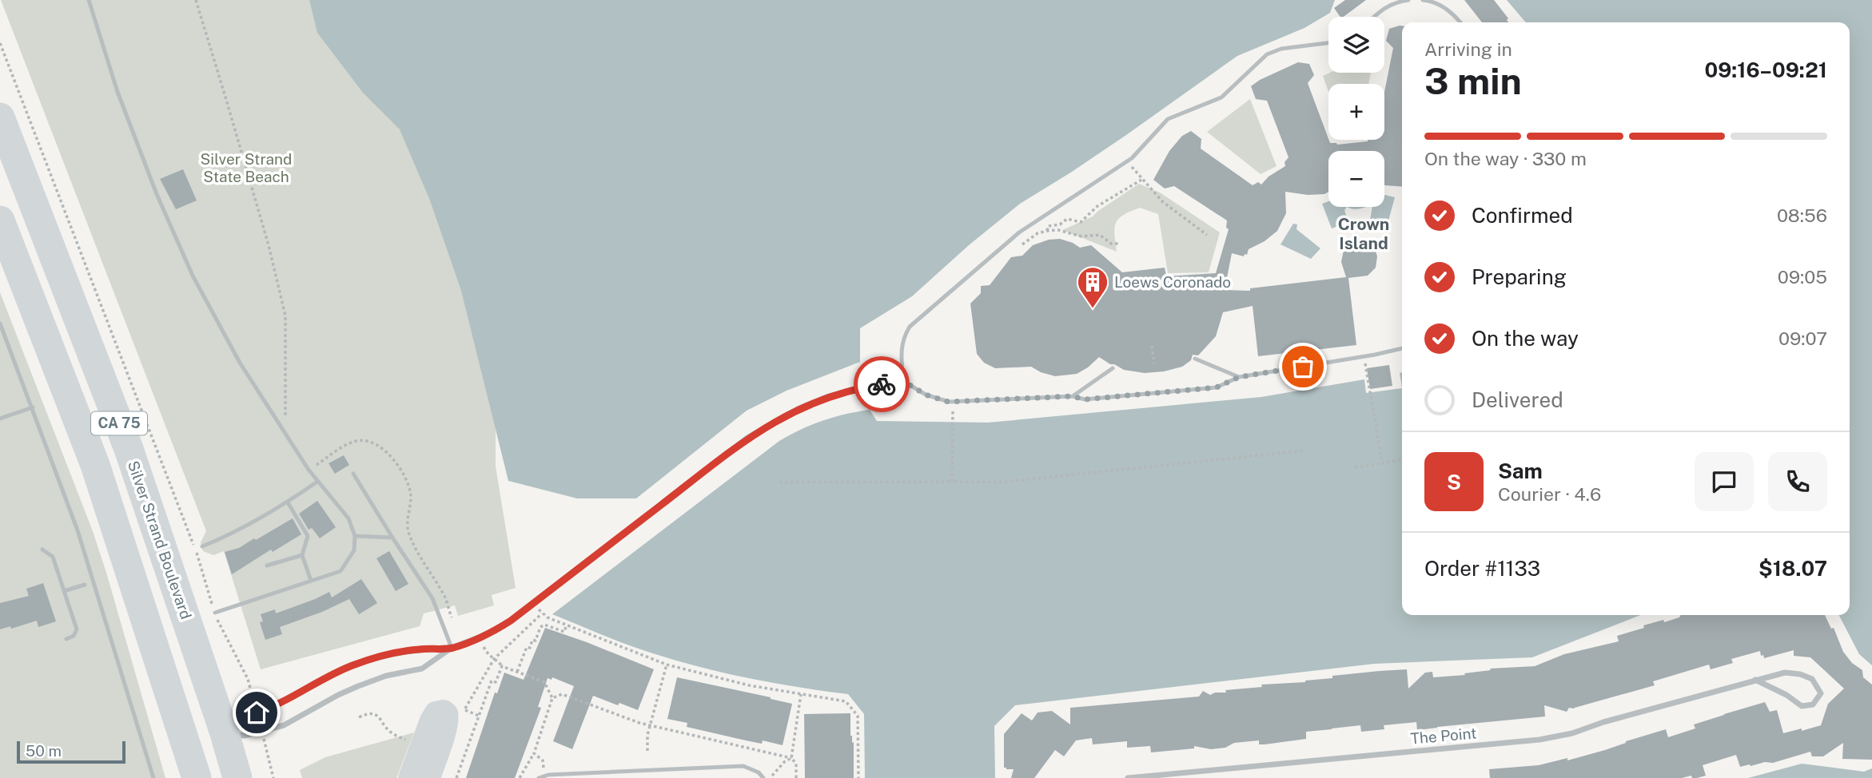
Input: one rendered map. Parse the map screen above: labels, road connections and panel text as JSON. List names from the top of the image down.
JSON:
{
  "streets": {
    "highway": ["CA 75", "Silver Strand Boulevard"],
    "street": ["The Point"]
  },
  "districts": ["Crown Island"],
  "parks": ["Silver Strand State Beach"],
  "places": {
    "building": ["Loews Coronado"]
  },
  "scale_bar": "50 m",
  "page": {
    "map_buttons": ["+", "−"],
    "heading": ["3 min", "Arriving in", "09:16–09:21"],
    "panel": [
      "Sam",
      "Courier · 4.6",
      "Order #1133",
      "$18.07"
    ],
    "bar": "On the way · 330 m",
    "list": [
      ["Confirmed", "08:56"],
      ["Preparing", "09:05"],
      ["On the way", "09:07"],
      "Delivered"
    ],
    "round": "S",
    "scale": "50 m"
  }
}
